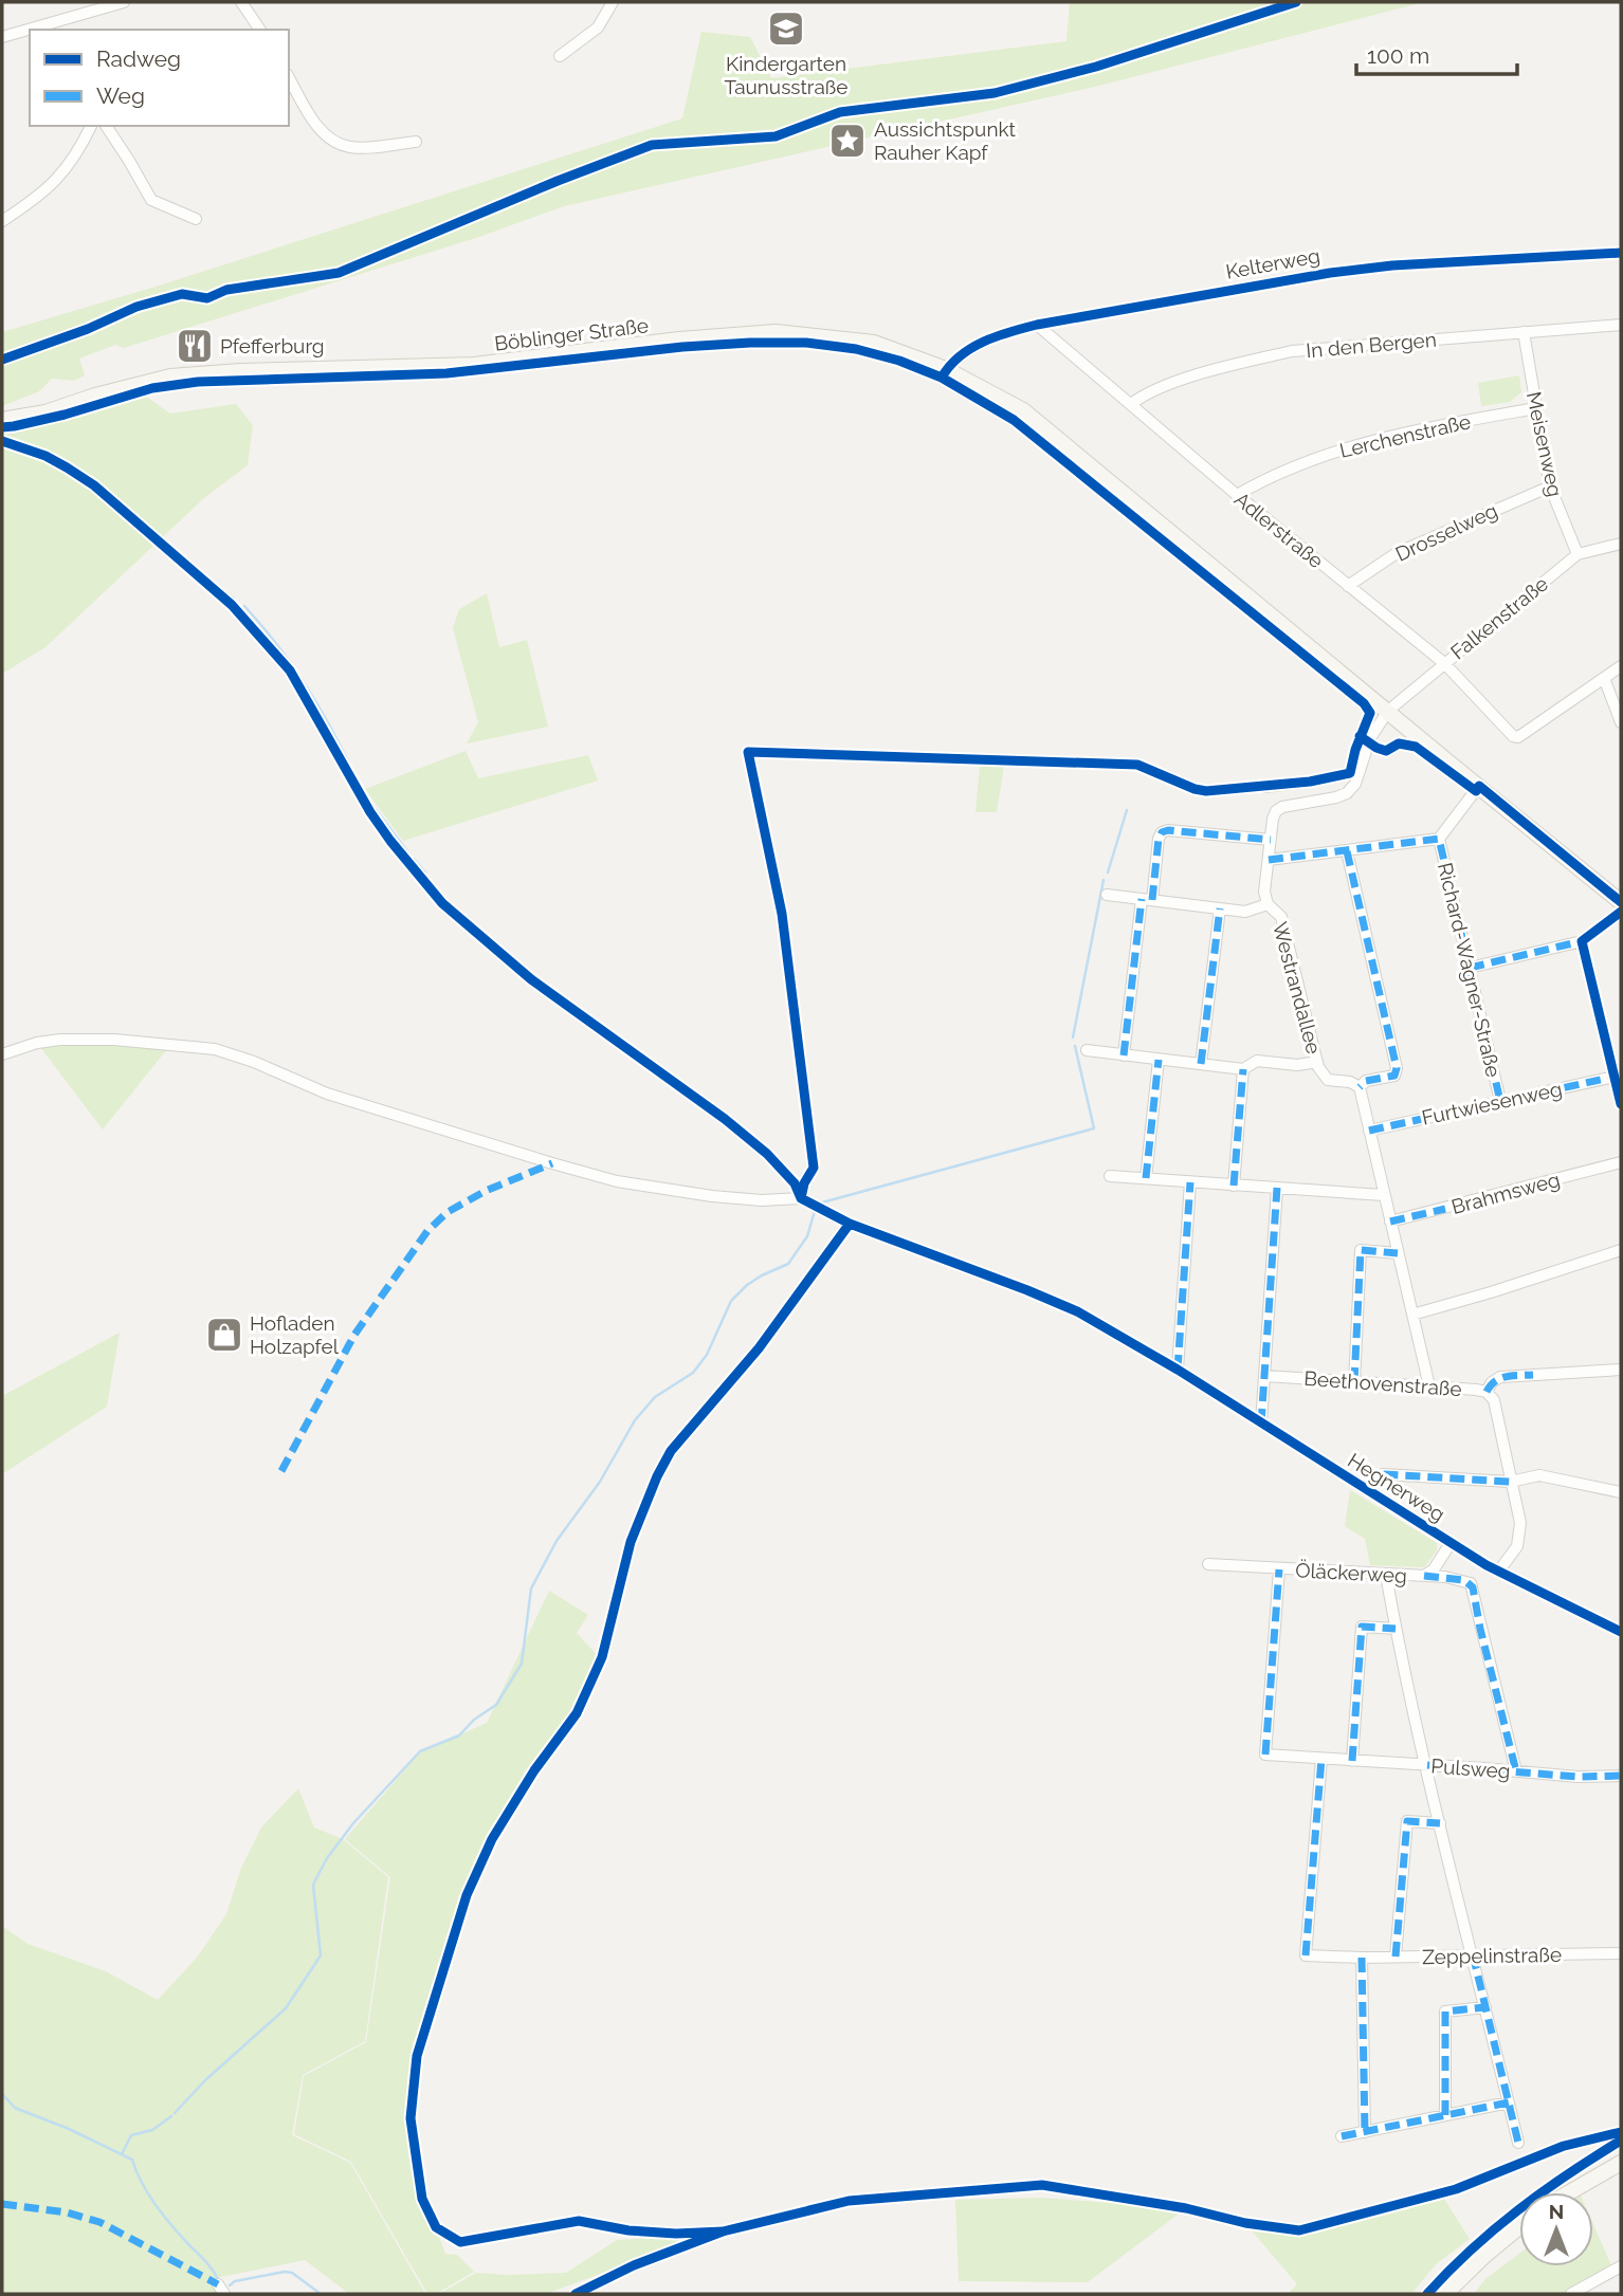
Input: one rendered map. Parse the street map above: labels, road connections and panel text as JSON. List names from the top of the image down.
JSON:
{
  "streets": {
    "main road": ["Böblinger Straße"],
    "street": [
      "Kelterweg",
      "In den Bergen",
      "Lerchenstraße",
      "Meisenweg",
      "Adlerstraße",
      "Drosselweg",
      "Falkenstraße",
      "Richard-Wagner-Straße",
      "Westrandallee",
      "Furtwiesenweg",
      "Brahmsweg",
      "Beethovenstraße",
      "Hegnerweg",
      "Öläckerweg",
      "Pulsweg",
      "Zeppelinstraße"
    ]
  },
  "crossings": [
    ["Kelterweg", "Böblinger Straße"],
    ["Kelterweg", "Adlerstraße"],
    ["Böblinger Straße", "Falkenstraße"],
    ["Böblinger Straße", "Westrandallee"],
    ["In den Bergen", "Meisenweg"],
    ["In den Bergen", "Adlerstraße"],
    ["Lerchenstraße", "Meisenweg"],
    ["Lerchenstraße", "Adlerstraße"],
    ["Meisenweg", "Drosselweg"],
    ["Meisenweg", "Falkenstraße"],
    ["Adlerstraße", "Drosselweg"],
    ["Adlerstraße", "Falkenstraße"],
    ["Falkenstraße", "Westrandallee"],
    ["Richard-Wagner-Straße", "Furtwiesenweg"],
    ["Beethovenstraße", "Hegnerweg"],
    ["Hegnerweg", "Öläckerweg"],
    ["Öläckerweg", "Pulsweg"],
    ["Pulsweg", "Zeppelinstraße"]
  ],
  "places": {
    "school or university": ["Kindergarten Taunusstraße"],
    "place": ["Aussichtspunkt Rauher Kapf"],
    "restaurant": ["Pfefferburg"],
    "shop": ["Hofladen Holzapfel"]
  },
  "legend": ["Radweg", "Weg"],
  "scale_bar": "100 m",
  "north": "top"
}
